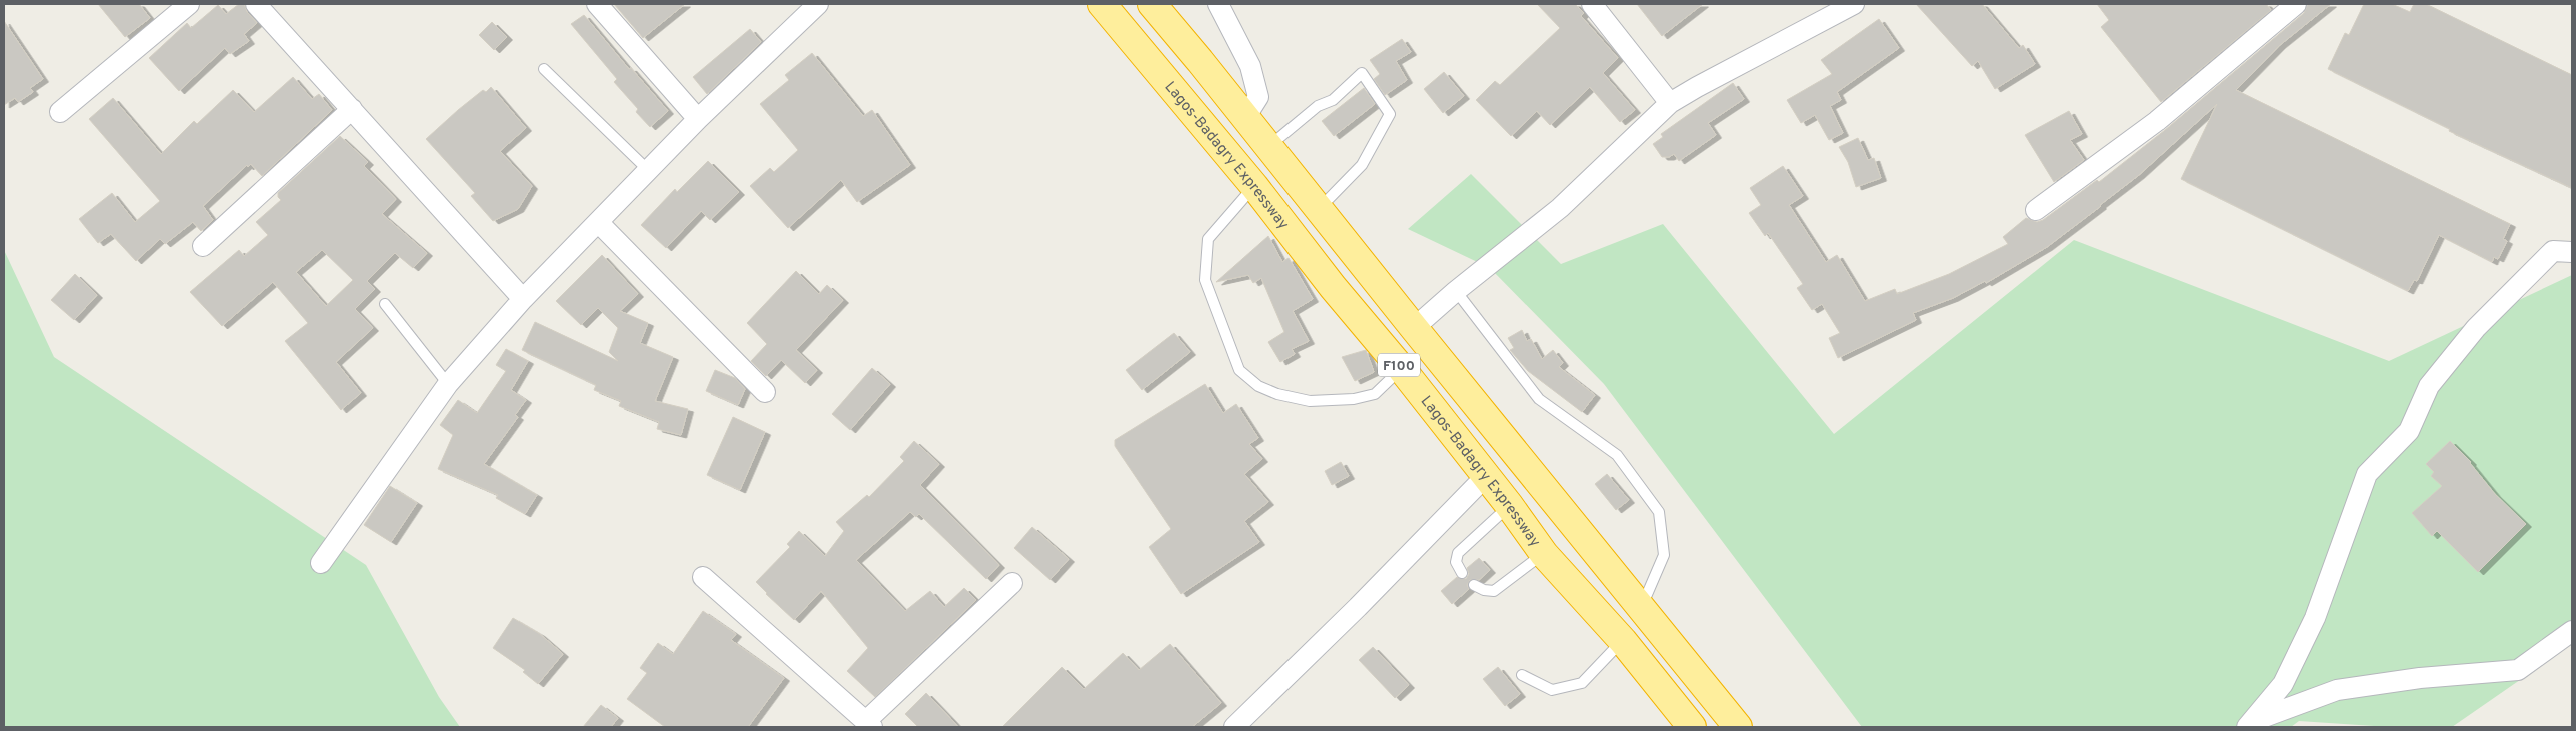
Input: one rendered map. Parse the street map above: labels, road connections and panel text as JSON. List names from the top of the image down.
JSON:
{
  "streets": {
    "highway": ["Lagos-Badagry Expressway", "F100"]
  }
}
